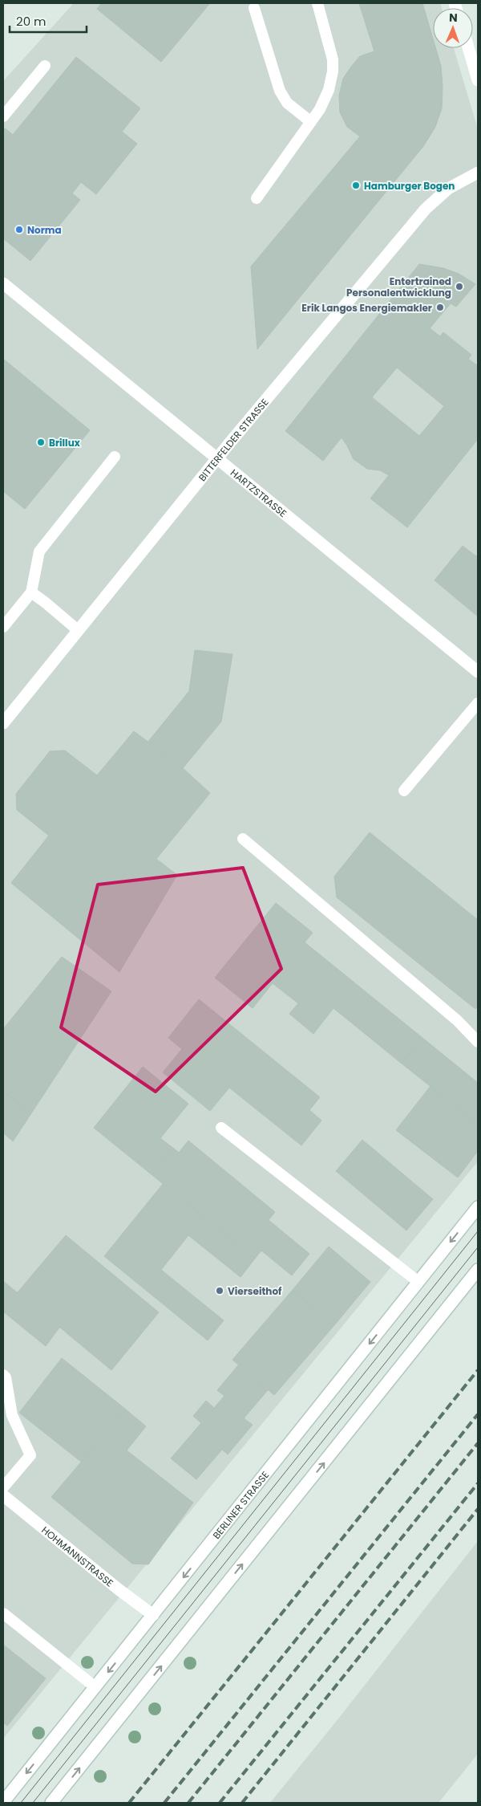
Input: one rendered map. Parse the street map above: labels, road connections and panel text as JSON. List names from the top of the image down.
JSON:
{
  "streets": {
    "street": [
      "BITTERFELDER STRASSE",
      "HARTZSTRASSE",
      "BERLINER STRASSE",
      "HOHMANNSTRASSE"
    ]
  },
  "crossings": [
    ["BITTERFELDER STRASSE", "HARTZSTRASSE"],
    ["BERLINER STRASSE", "HOHMANNSTRASSE"]
  ],
  "places": [
    "Hamburger Bogen",
    "Norma",
    "Entertrained Personalentwicklung",
    "Erik Langos Energiemakler",
    "Brillux",
    "Vierseithof"
  ],
  "scale_bar": "20 m",
  "north": "top"
}
